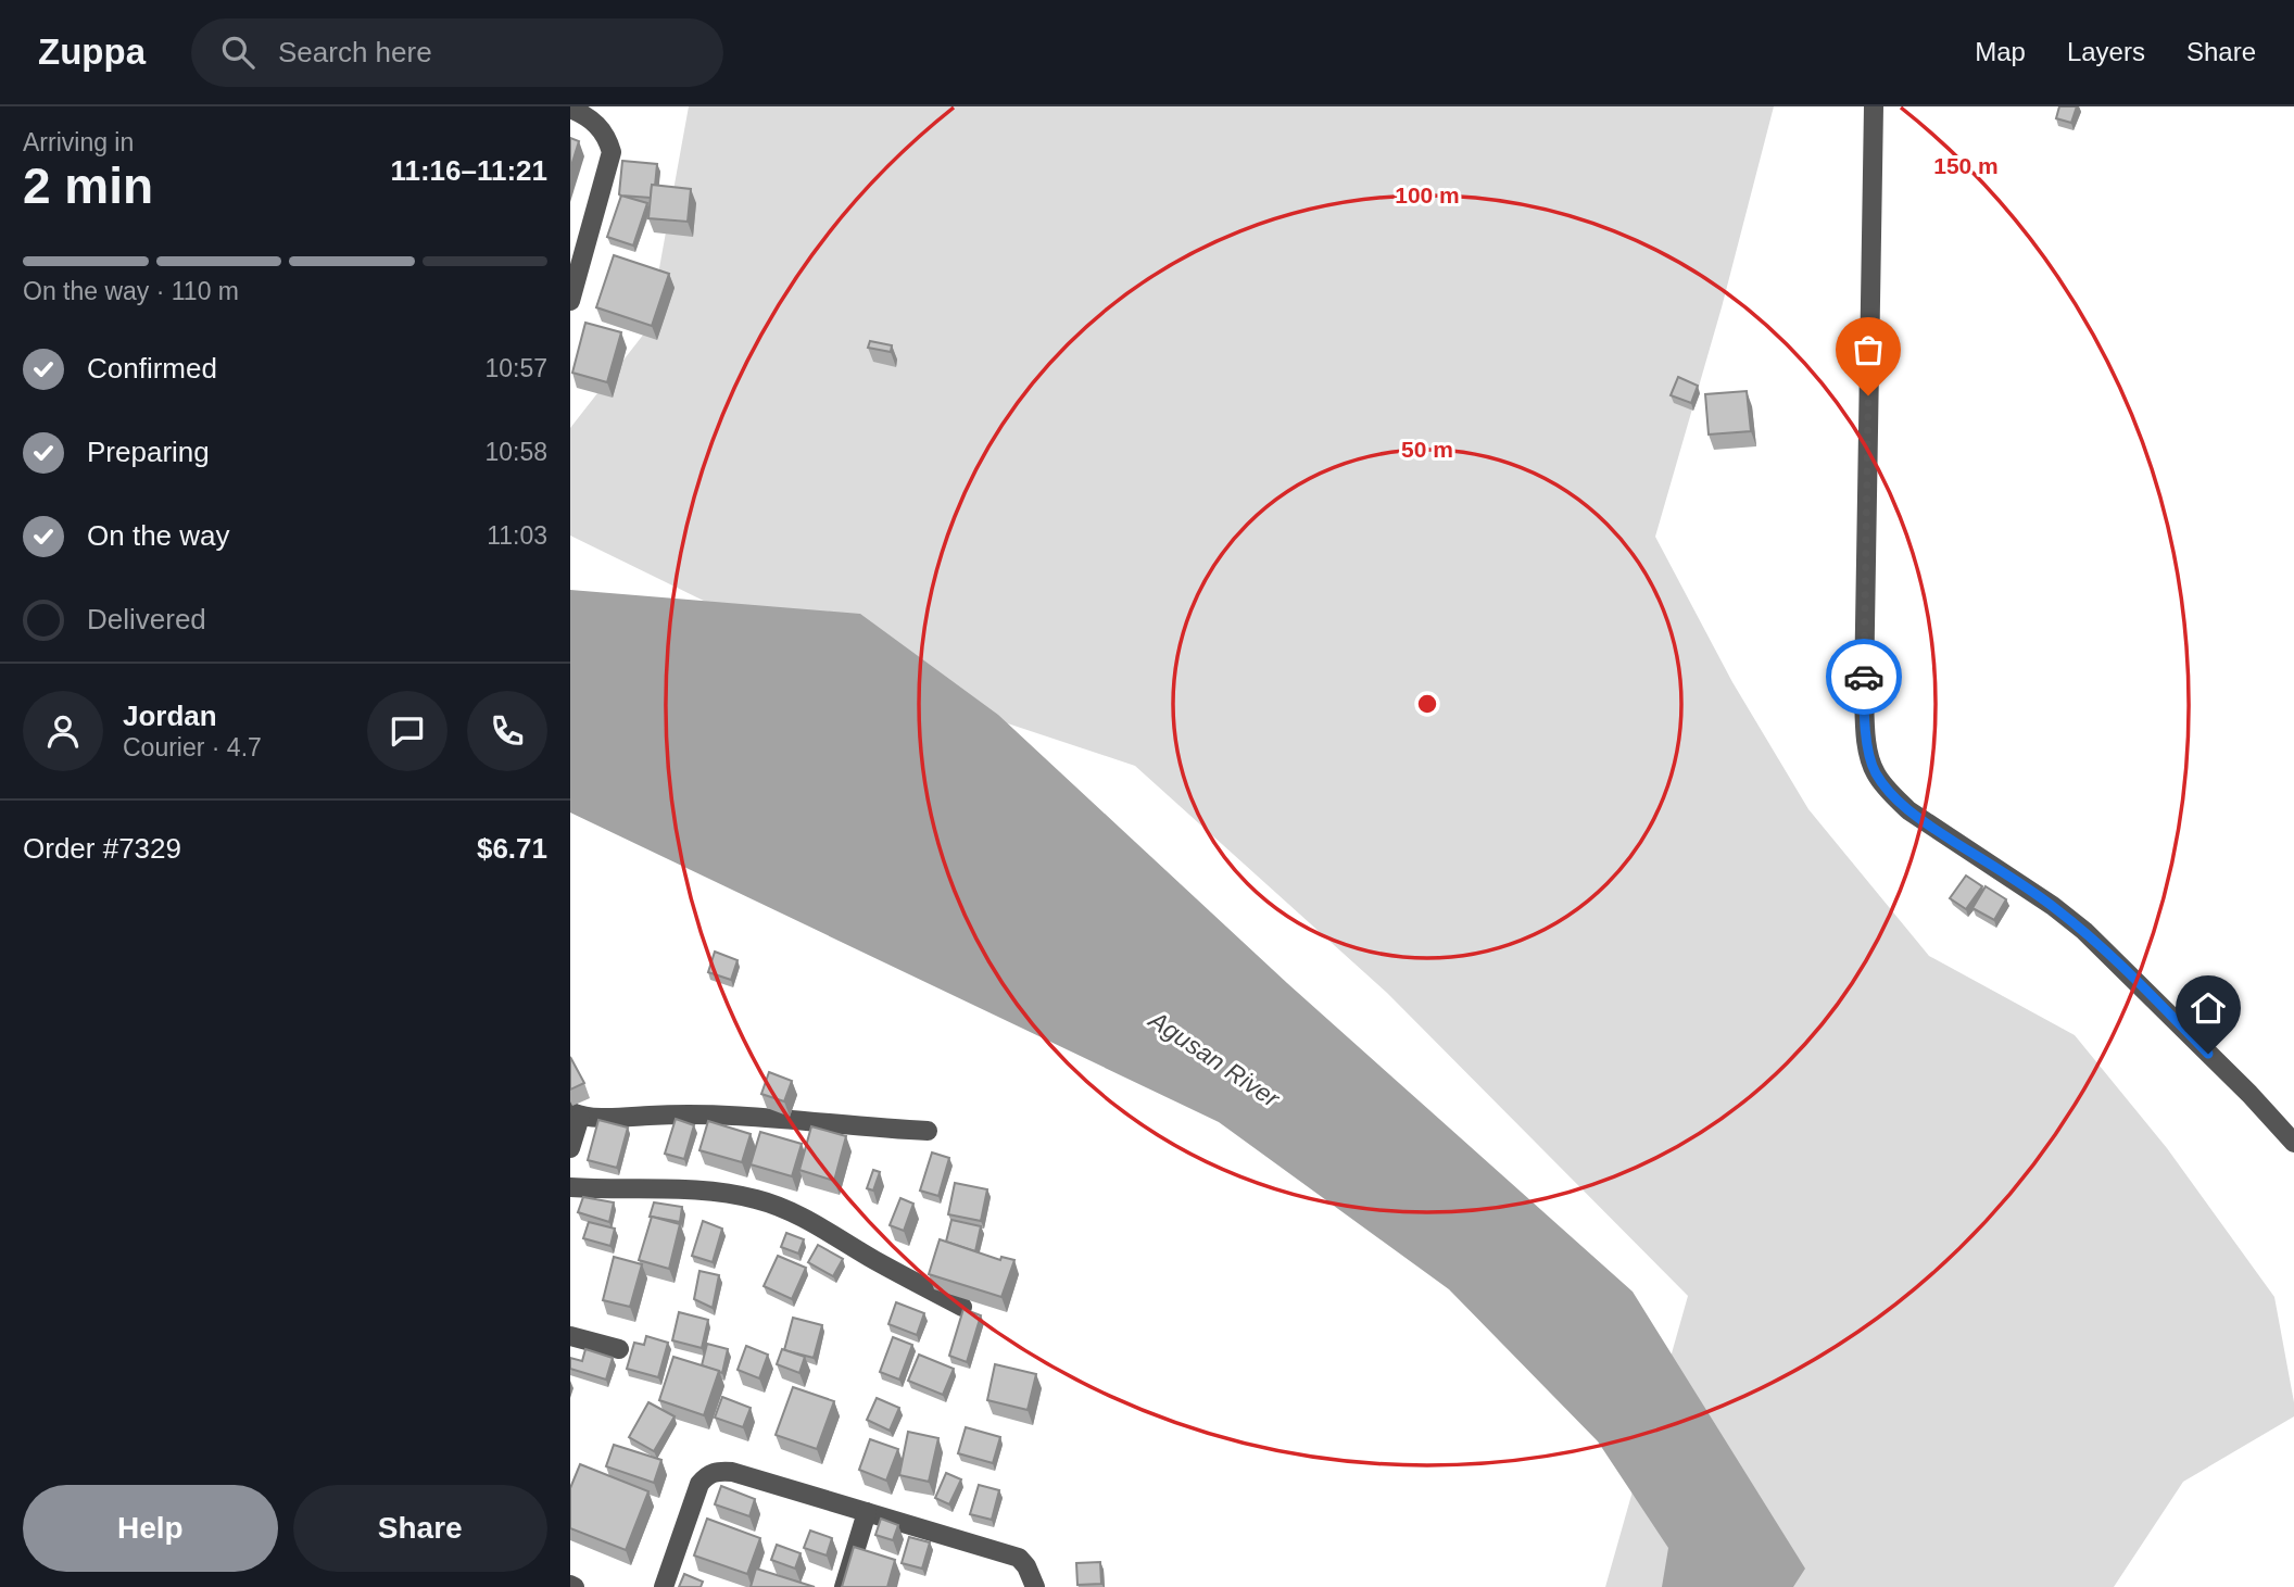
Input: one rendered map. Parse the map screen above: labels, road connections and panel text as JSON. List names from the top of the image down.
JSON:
{
  "water": ["Agusan River"],
  "page": {
    "header": "Zuppa",
    "search": "Search here",
    "nav": ["Map", "Layers", "Share"],
    "heading": ["2 min", "Arriving in", "11:16–11:21"],
    "panel": [
      "Jordan",
      "Courier · 4.7",
      "Order #7329",
      "$6.71"
    ],
    "bar": "On the way · 110 m",
    "list": [
      ["Confirmed", "10:57"],
      ["Preparing", "10:58"],
      ["On the way", "11:03"],
      "Delivered"
    ],
    "buttons": ["Help", "Share"]
  },
  "rings": ["150 m", "100 m", "50 m"]
}
